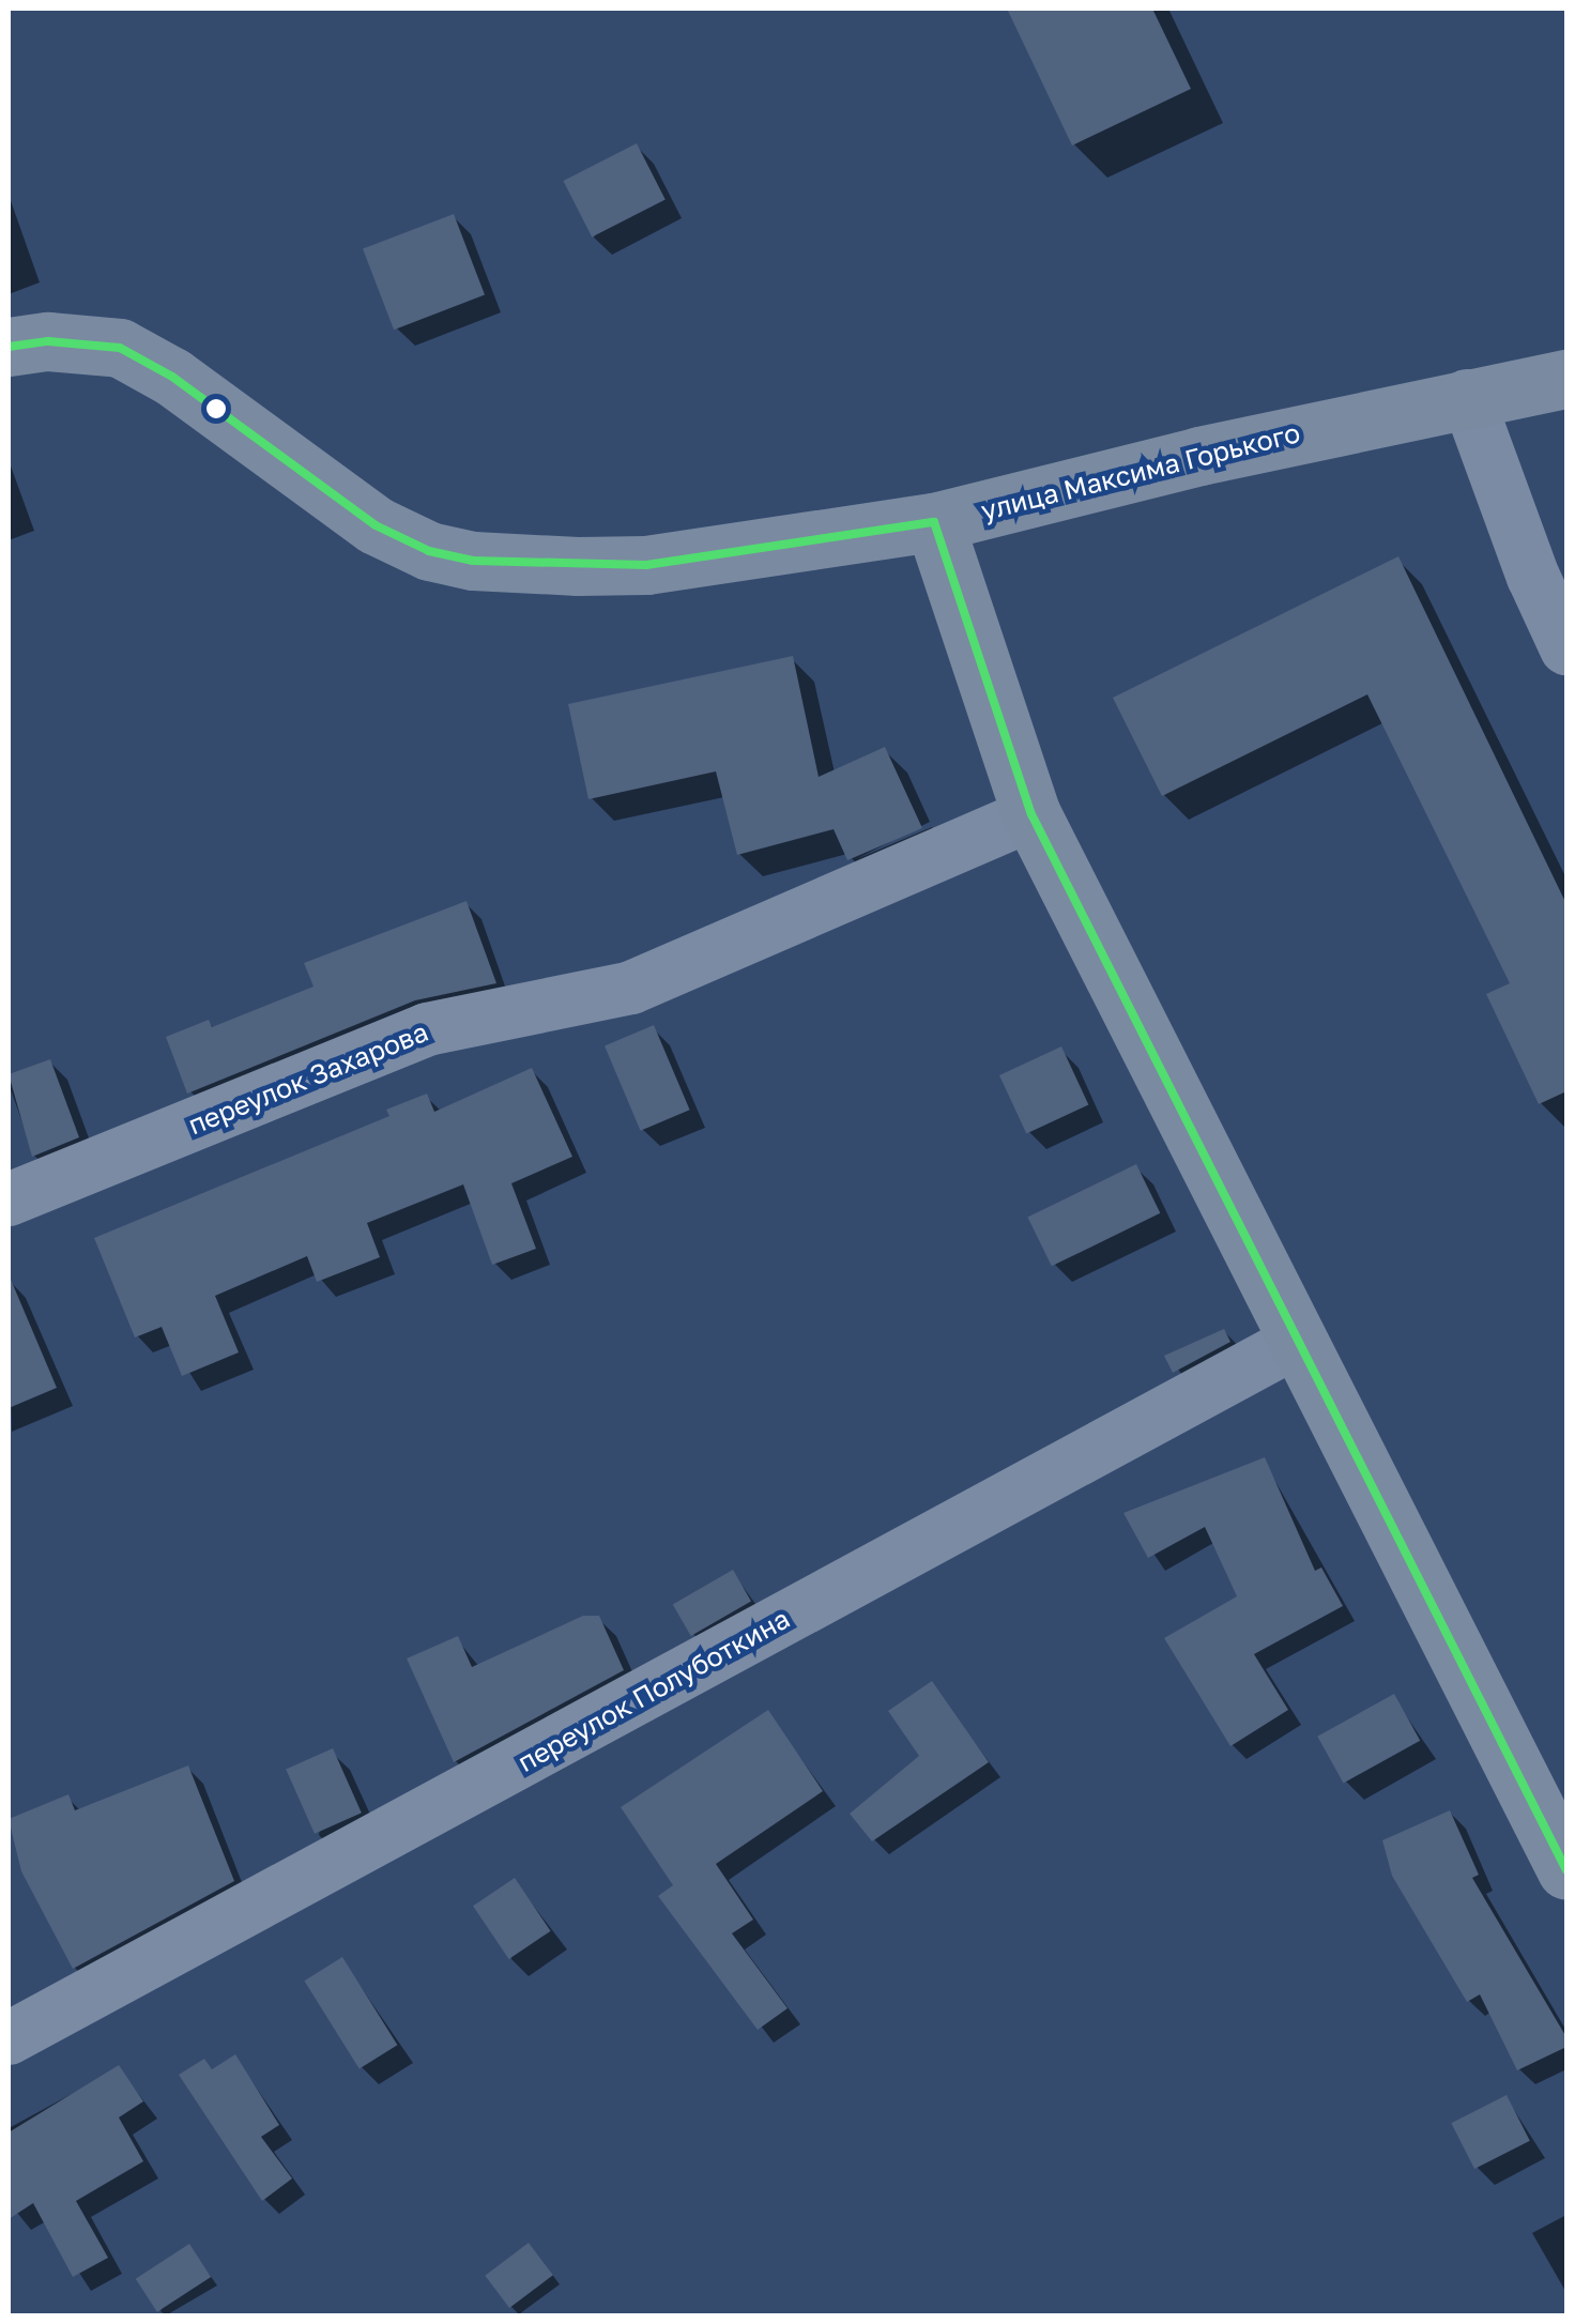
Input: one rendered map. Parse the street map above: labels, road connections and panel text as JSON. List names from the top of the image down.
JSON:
{
  "streets": {
    "main road": ["улица Максима Горького"],
    "street": ["переулок Захарова", "переулок Полуботкина"]
  }
}
